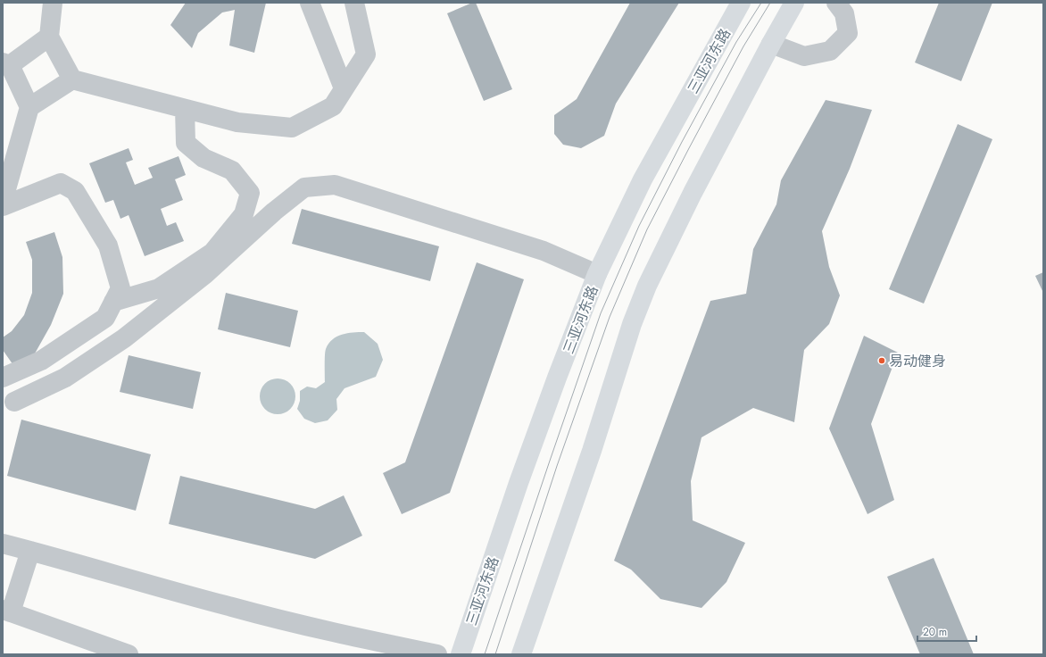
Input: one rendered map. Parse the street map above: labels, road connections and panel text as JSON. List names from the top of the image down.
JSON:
{
  "streets": {
    "main road": ["三亚河东路"]
  },
  "places": ["易动健身"],
  "scale_bar": "20 m"
}
